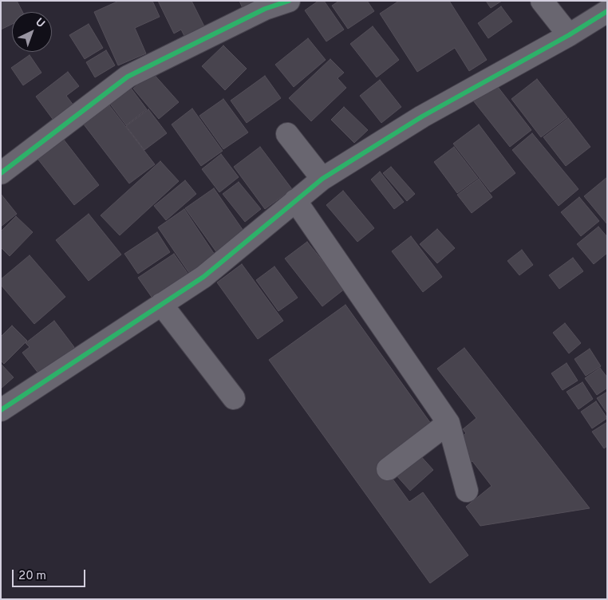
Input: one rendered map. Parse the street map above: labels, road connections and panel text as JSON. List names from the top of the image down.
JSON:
{
  "scale_bar": "20 m",
  "north": "top right"
}
